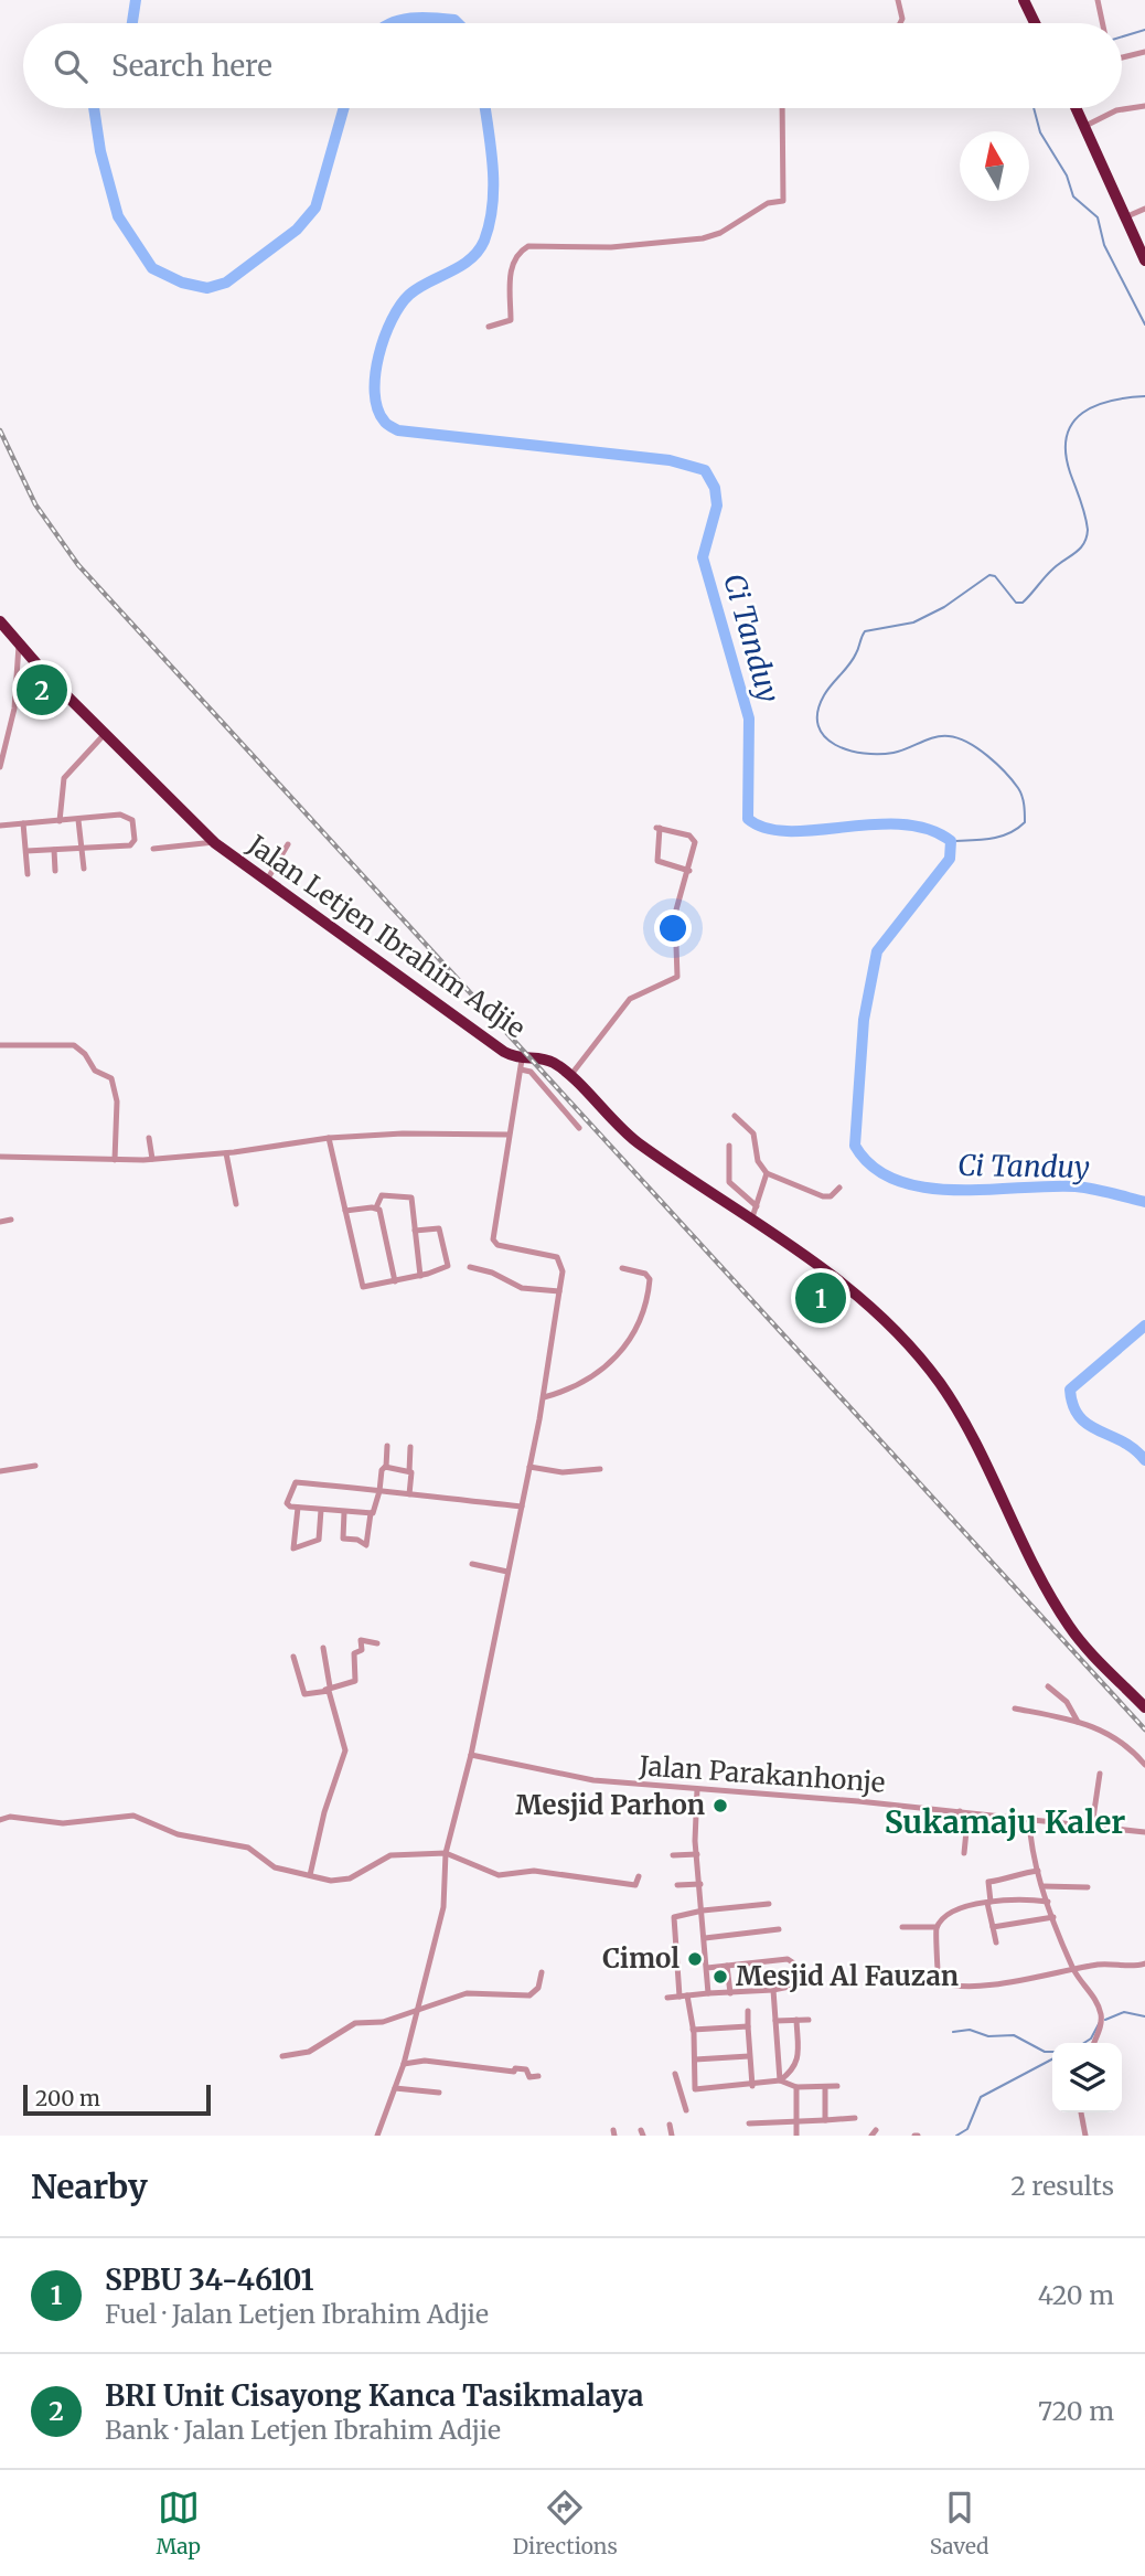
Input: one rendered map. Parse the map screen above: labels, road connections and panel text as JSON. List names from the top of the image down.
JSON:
{
  "streets": {
    "highway": ["Jalan Letjen Ibrahim Adjie"],
    "street": ["Jalan Parakanhonje"]
  },
  "districts": ["Sukamaju Kaler"],
  "water": ["Ci Tanduy"],
  "places": ["Mesjid Parhon", "Cimol", "Mesjid Al Fauzan"],
  "scale_bar": "200 m",
  "north": "top",
  "page": {
    "search": "Search here",
    "pins": ["2", "1"],
    "scale": "200 m",
    "heading": ["Nearby", "2 results"],
    "list": [
      {
        "mark": "1",
        "name": "SPBU 34-46101",
        "note": "Fuel · Jalan Letjen Ibrahim Adjie",
        "value": "420 m"
      },
      {
        "mark": "2",
        "name": "BRI Unit Cisayong Kanca Tasikmalaya",
        "note": "Bank · Jalan Letjen Ibrahim Adjie",
        "value": "720 m"
      }
    ],
    "nav": ["Map", "Directions", "Saved"]
  }
}
